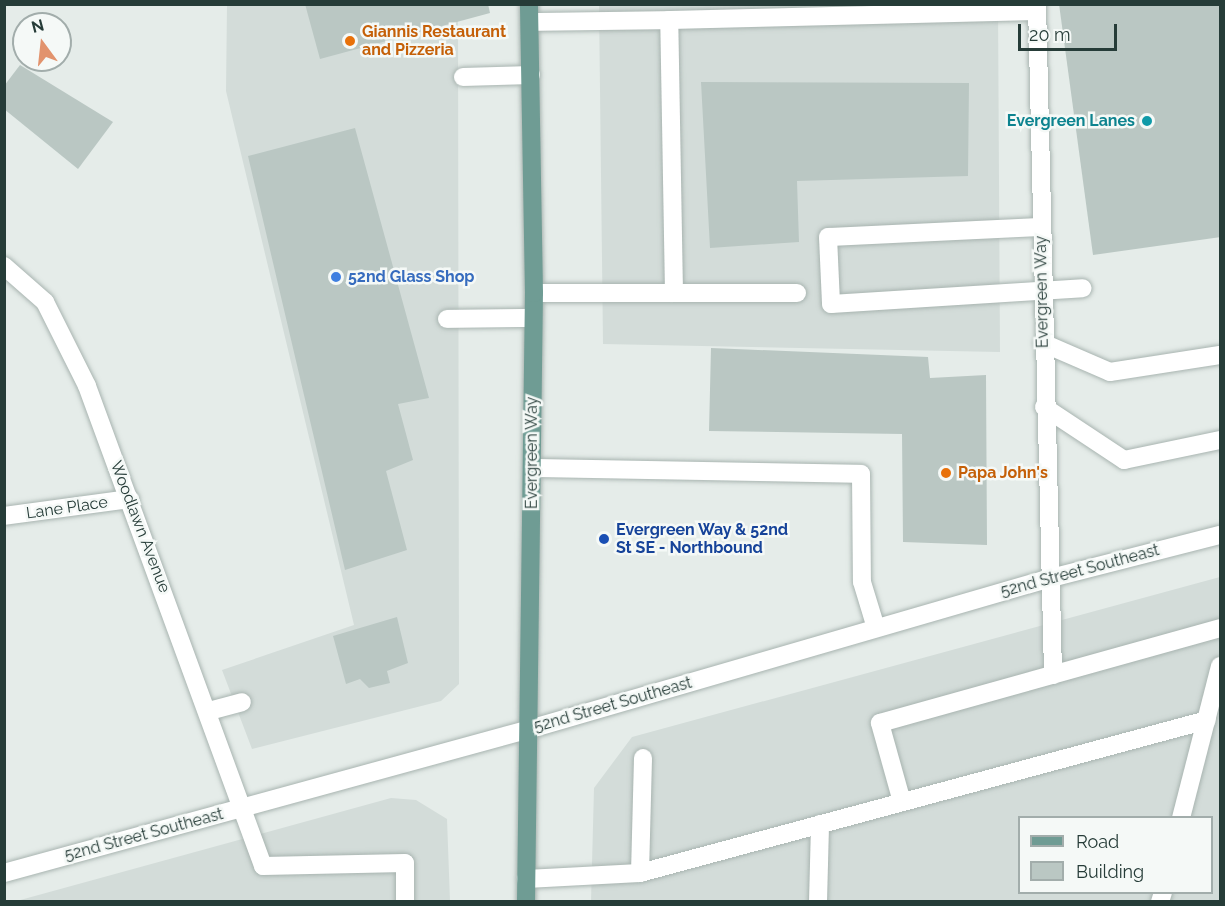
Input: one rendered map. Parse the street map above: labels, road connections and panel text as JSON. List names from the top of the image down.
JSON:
{
  "streets": {
    "main road": ["Evergreen Way"],
    "street": ["Lane Place", "Woodlawn Avenue", "52nd Street Southeast"]
  },
  "crossings": [
    ["Evergreen Way", "52nd Street Southeast"],
    ["Lane Place", "Woodlawn Avenue"],
    ["Woodlawn Avenue", "52nd Street Southeast"]
  ],
  "places": [
    "Giannis Restaurant and Pizzeria",
    "Evergreen Lanes",
    "52nd Glass Shop",
    "Papa John's",
    "Evergreen Way & 52nd St SE - Northbound"
  ],
  "legend": ["Road", "Building"],
  "scale_bar": "20 m",
  "north": "top"
}
